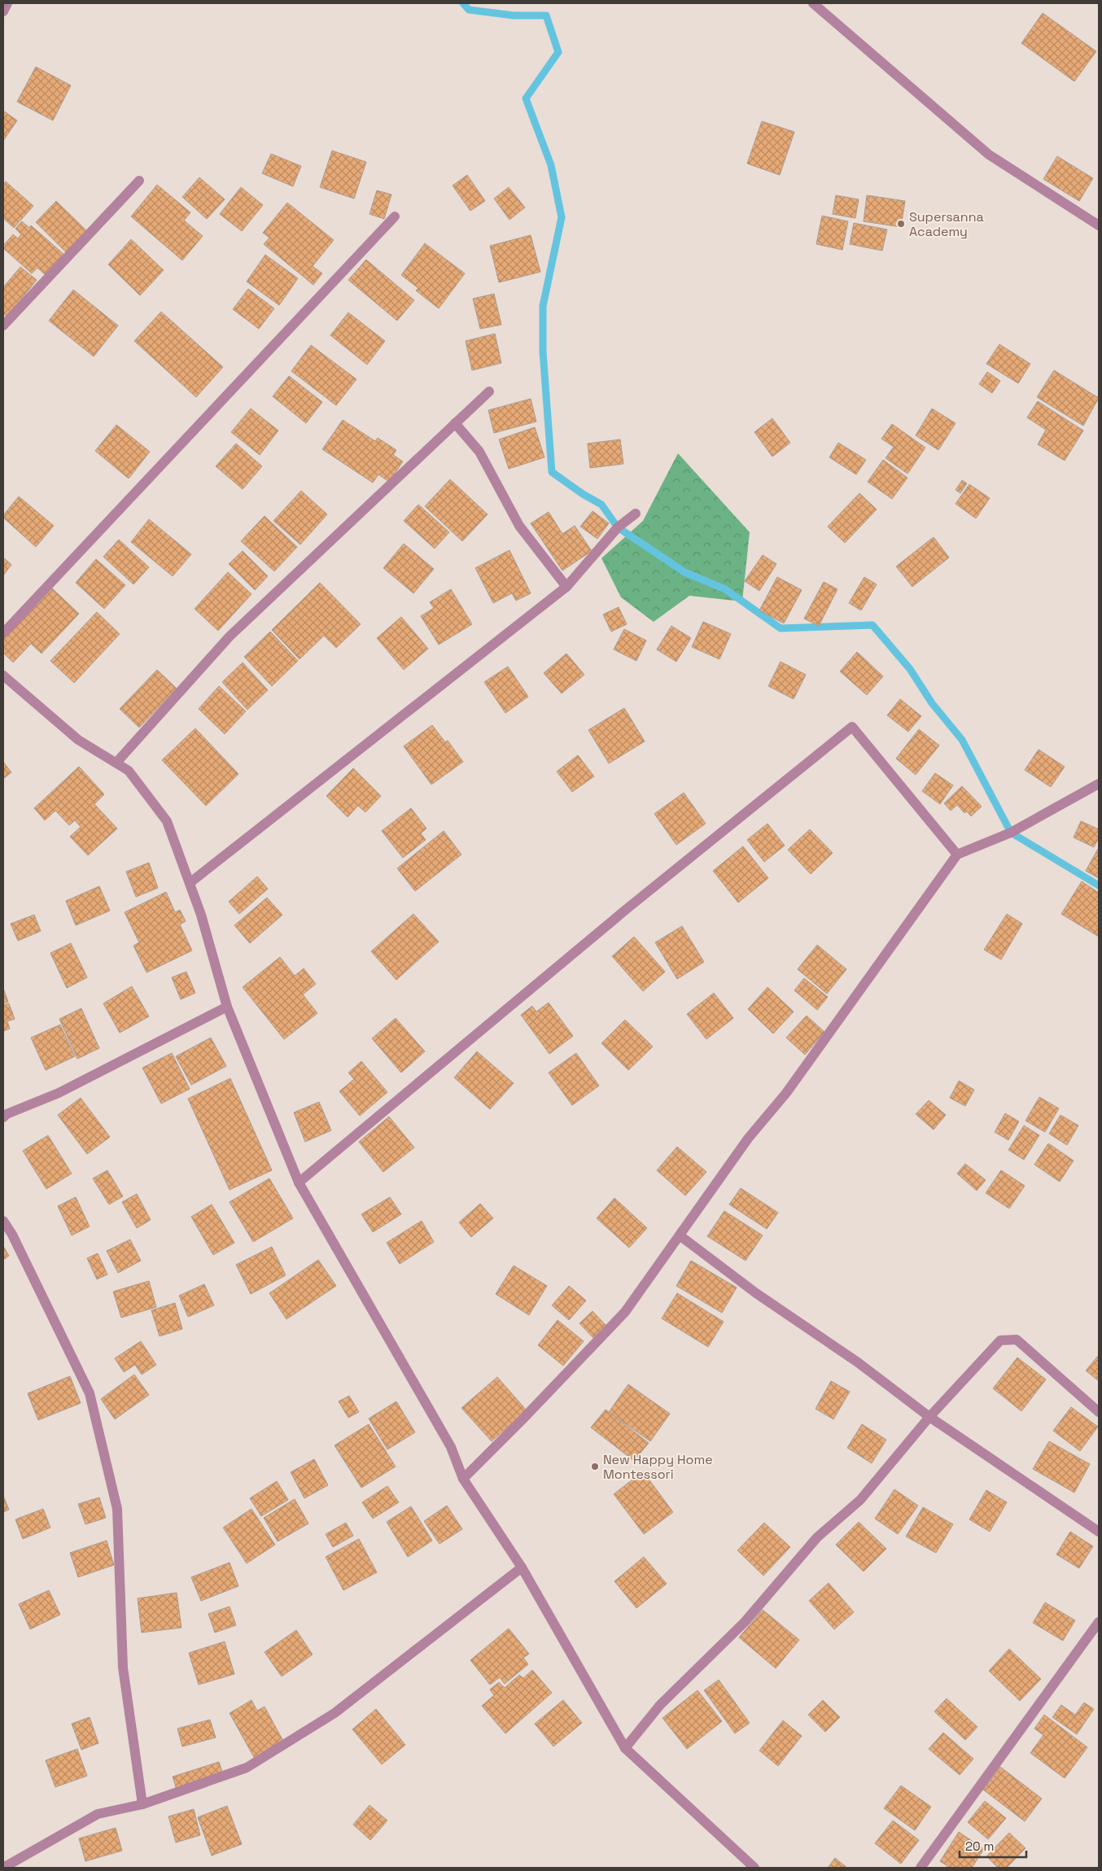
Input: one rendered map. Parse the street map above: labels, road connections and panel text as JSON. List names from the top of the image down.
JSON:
{
  "places": ["Supersanna Academy", "New Happy Home Montessori"],
  "scale_bar": "20 m"
}
